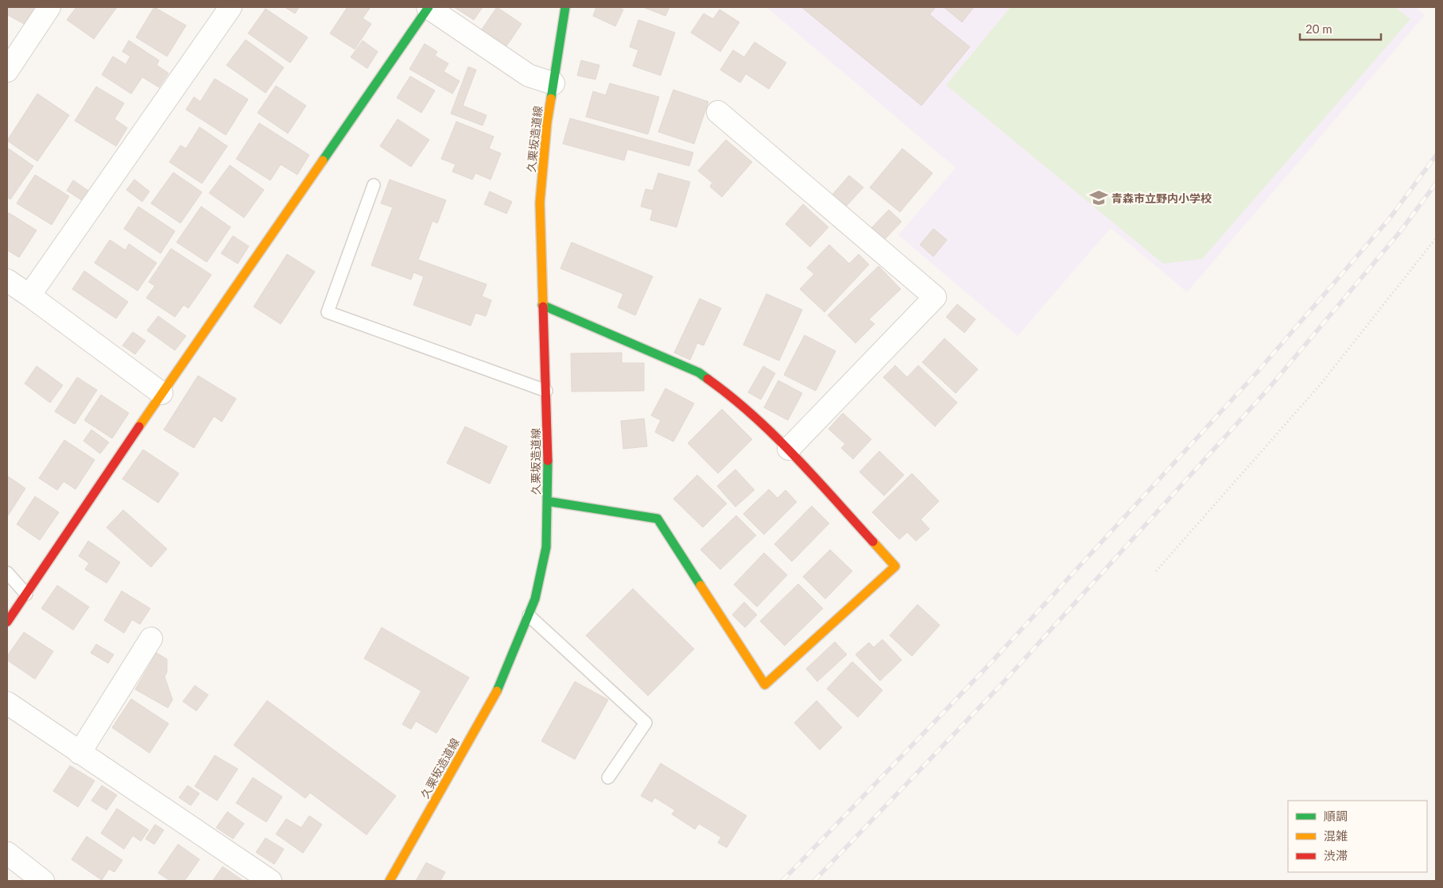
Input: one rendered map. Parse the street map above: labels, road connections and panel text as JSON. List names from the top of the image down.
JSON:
{
  "streets": {
    "street": ["久栗坂造道線"]
  },
  "places": {
    "school or university": ["青森市立野内小学校"]
  },
  "legend": ["順調", "混雑", "渋滞"],
  "scale_bar": "20 m"
}
